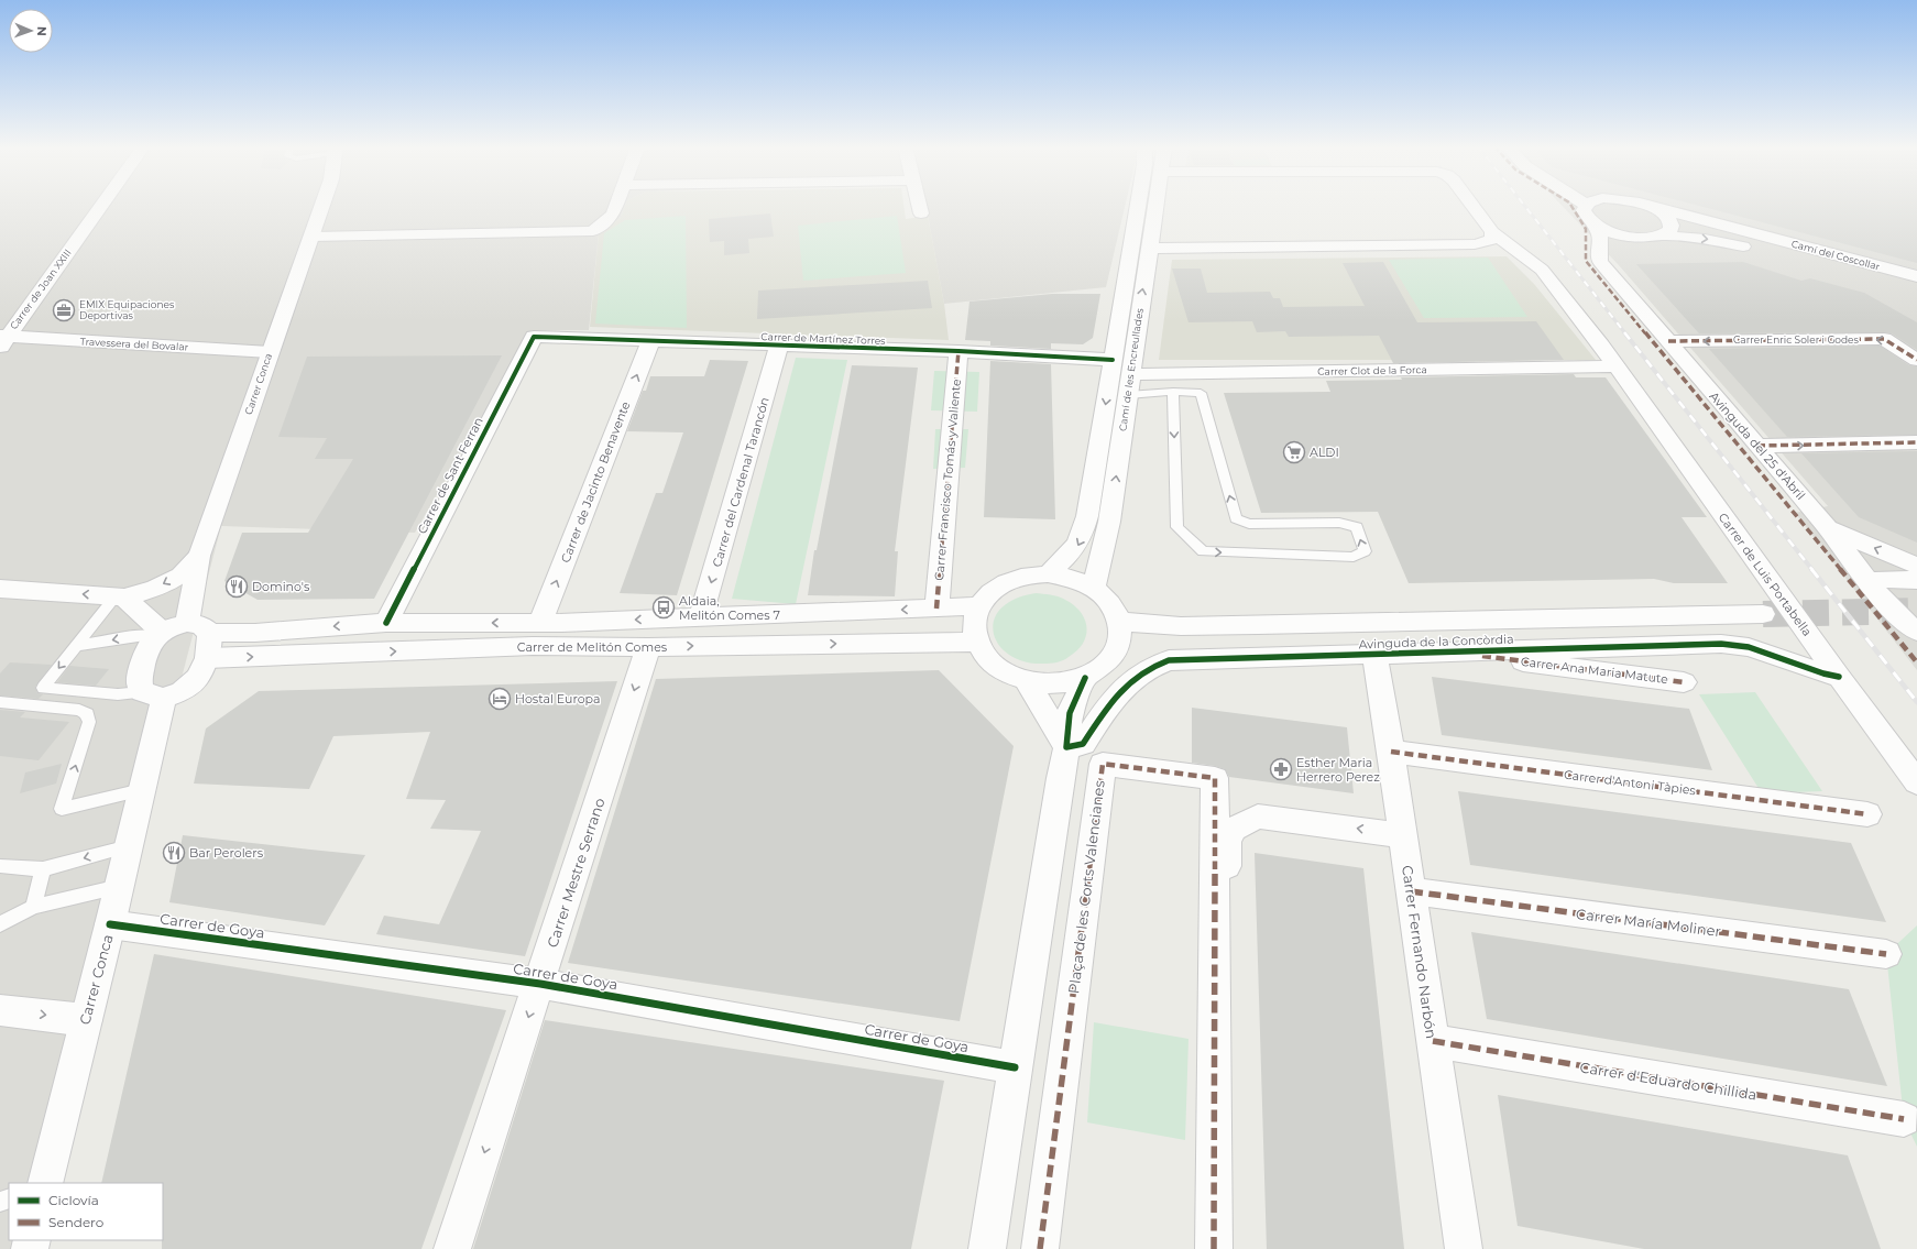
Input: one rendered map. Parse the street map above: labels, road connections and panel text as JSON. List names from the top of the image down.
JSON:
{
  "streets": {
    "street": [
      "Camí del Coscollar",
      "Carrer de Joan XXIII",
      "Carrer de Martínez Torres",
      "Carrer Enric Soler i Godes",
      "Travessera del Bovalar",
      "Camí de les Encreullades",
      "Carrer Clot de la Forca",
      "Carrer Conca",
      "Avinguda del 25 d'Abril",
      "Carrer de Sant Ferran",
      "Carrer Francisco Tomás y Valiente",
      "Carrer de Jacinto Benavente",
      "Carrer del Cardenal Tarancón",
      "Carrer de Luis Portabella",
      "Avinguda de la Concòrdia",
      "Carrer de Melitón Comes",
      "Carrer Ana Maria Matute",
      "Carrer d'Antoni Tàpies",
      "Carrer Mestre Serrano",
      "Plaça de les Corts Valencianes",
      "Carrer María Moliner",
      "Carrer de Goya",
      "Carrer Fernando Narbón",
      "Carrer d'Eduardo Chillida"
    ]
  },
  "crossings": [
    ["Carrer de Joan XXIII", "Travessera del Bovalar"],
    ["Carrer de Martínez Torres", "Camí de les Encreullades"],
    ["Carrer de Martínez Torres", "Carrer de Sant Ferran"],
    ["Carrer de Martínez Torres", "Carrer Francisco Tomás y Valiente"],
    ["Carrer de Martínez Torres", "Carrer de Jacinto Benavente"],
    ["Carrer de Martínez Torres", "Carrer del Cardenal Tarancón"],
    ["Carrer Enric Soler i Godes", "Avinguda del 25 d'Abril"],
    ["Travessera del Bovalar", "Carrer Conca"],
    ["Camí de les Encreullades", "Carrer Clot de la Forca"],
    ["Camí de les Encreullades", "Avinguda de la Concòrdia"],
    ["Camí de les Encreullades", "Carrer de Melitón Comes"],
    ["Carrer Clot de la Forca", "Carrer de Luis Portabella"],
    ["Carrer Conca", "Carrer de Melitón Comes"],
    ["Carrer Conca", "Carrer de Goya"],
    ["Carrer de Sant Ferran", "Carrer de Melitón Comes"],
    ["Carrer Francisco Tomás y Valiente", "Carrer de Melitón Comes"],
    ["Carrer de Jacinto Benavente", "Carrer de Melitón Comes"],
    ["Carrer del Cardenal Tarancón", "Carrer de Melitón Comes"],
    ["Carrer de Luis Portabella", "Avinguda de la Concòrdia"],
    ["Avinguda de la Concòrdia", "Carrer de Melitón Comes"],
    ["Avinguda de la Concòrdia", "Carrer Ana Maria Matute"],
    ["Avinguda de la Concòrdia", "Carrer Fernando Narbón"],
    ["Carrer de Melitón Comes", "Carrer Mestre Serrano"],
    ["Carrer d'Antoni Tàpies", "Carrer Fernando Narbón"],
    ["Carrer Mestre Serrano", "Carrer de Goya"],
    ["Carrer María Moliner", "Carrer Fernando Narbón"],
    ["Carrer Fernando Narbón", "Carrer d'Eduardo Chillida"]
  ],
  "one_way": ["Carrer de Jacinto Benavente", "Carrer del Cardenal Tarancón", "Carrer Mestre Serrano"],
  "places": {
    "office": ["EMIX Equipaciones Deportivas"],
    "supermarket": ["ALDI"],
    "restaurant": ["Domino's", "Bar Perolers"],
    "bus stop": ["Aldaia, Melitón Comes 7"],
    "hotel": ["Hostal Europa"],
    "pharmacy": ["Esther Maria Herrero Perez"]
  },
  "legend": ["Ciclovía", "Sendero"],
  "north": "right"
}
